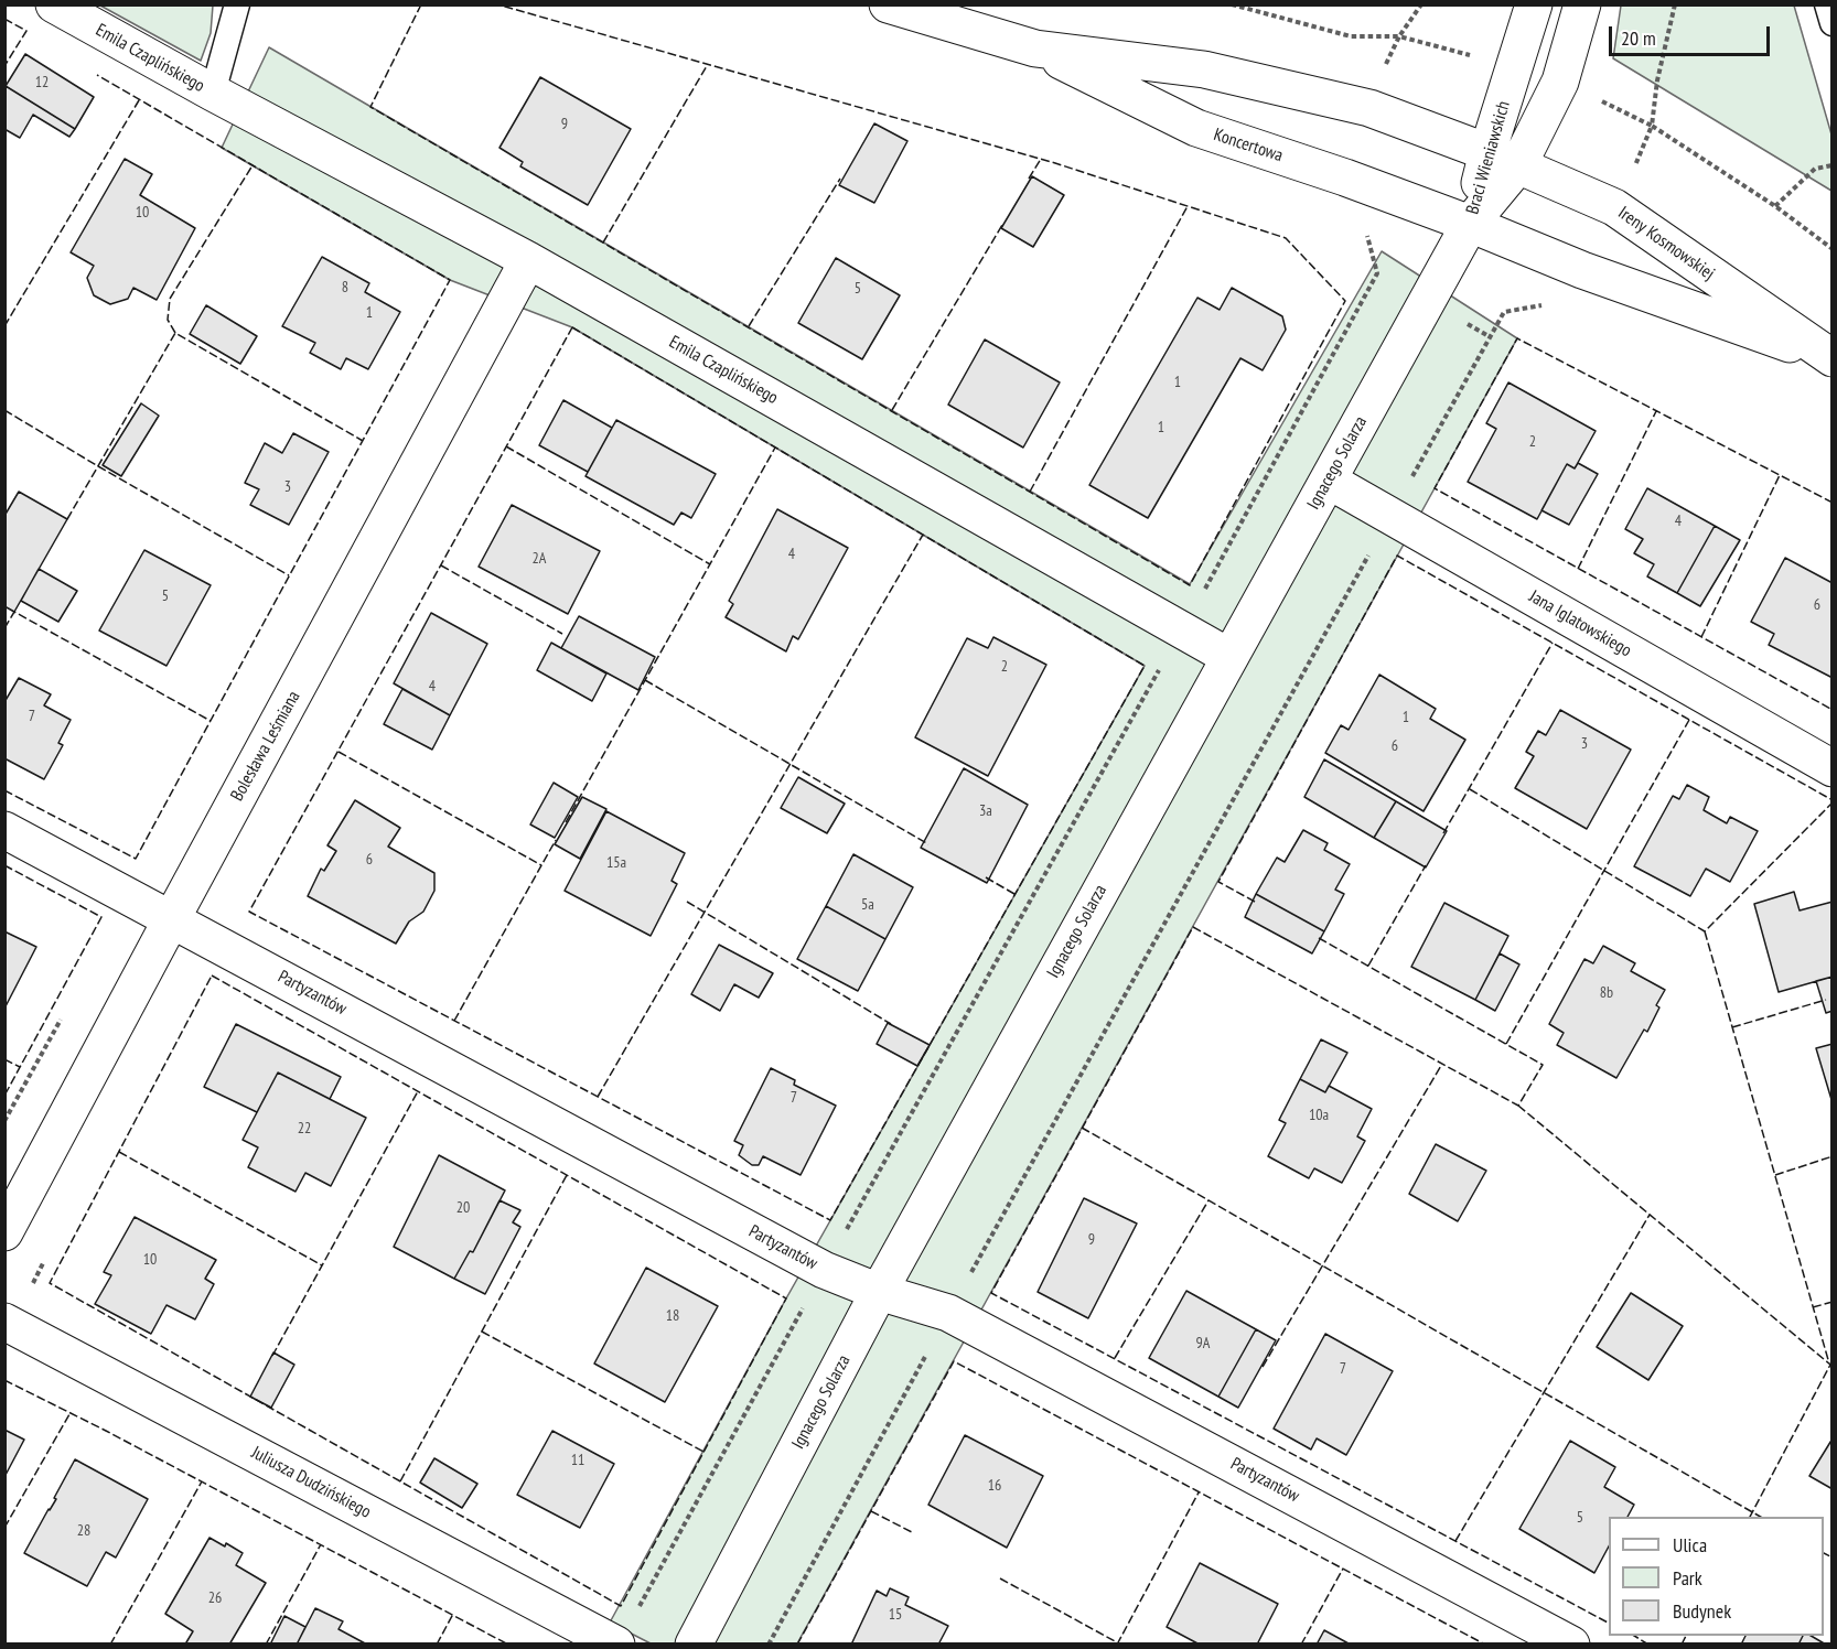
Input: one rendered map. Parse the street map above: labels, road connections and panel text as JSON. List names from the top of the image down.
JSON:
{
  "streets": {
    "street": [
      "Emila Czaplińskiego",
      "Koncertowa",
      "Braci Wieniawskich",
      "Ireny Kosmowskiej",
      "Ignacego Solarza",
      "Jana Iglatowskiego",
      "Bolesława Leśmiana",
      "Partyzantów",
      "Juliusza Dudzińskiego"
    ]
  },
  "crossings": [
    ["Emila Czaplińskiego", "Ignacego Solarza"],
    ["Emila Czaplińskiego", "Bolesława Leśmiana"],
    ["Koncertowa", "Braci Wieniawskich"],
    ["Koncertowa", "Ireny Kosmowskiej"],
    ["Koncertowa", "Ignacego Solarza"],
    ["Braci Wieniawskich", "Ireny Kosmowskiej"],
    ["Braci Wieniawskich", "Ignacego Solarza"],
    ["Ireny Kosmowskiej", "Ignacego Solarza"],
    ["Ignacego Solarza", "Jana Iglatowskiego"],
    ["Ignacego Solarza", "Partyzantów"],
    ["Bolesława Leśmiana", "Partyzantów"]
  ],
  "house_numbers": [
    "12",
    "9",
    "10",
    "8",
    "5",
    "1",
    "1",
    "1",
    "2",
    "3",
    "4",
    "4",
    "2A",
    "5",
    "6",
    "2",
    "4",
    "7",
    "1",
    "3",
    "6",
    "3a",
    "6",
    "15a",
    "5a",
    "8b",
    "7",
    "10a",
    "22",
    "20",
    "9",
    "10",
    "18",
    "9A",
    "7",
    "11",
    "16",
    "5",
    "28",
    "26",
    "15"
  ],
  "legend": ["Ulica", "Park", "Budynek"],
  "scale_bar": "20 m"
}
